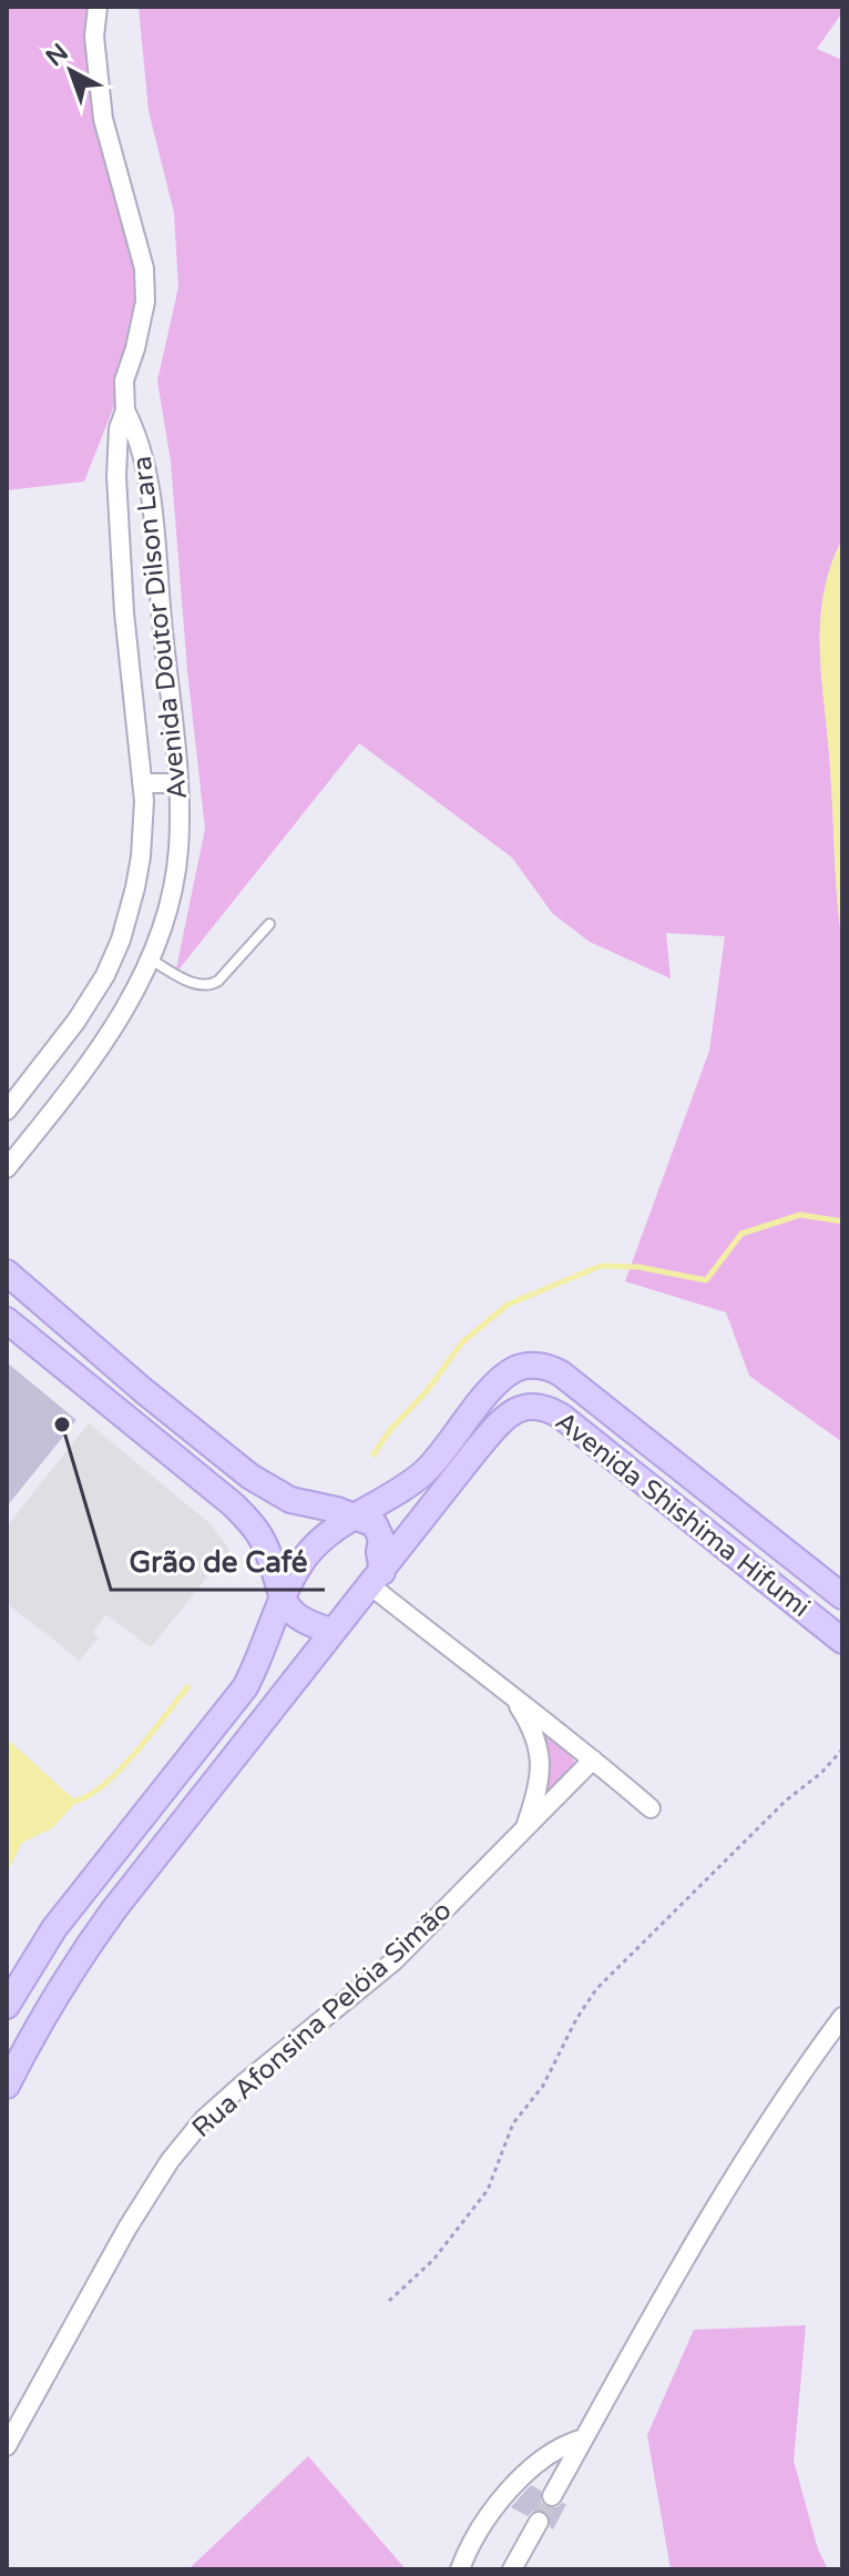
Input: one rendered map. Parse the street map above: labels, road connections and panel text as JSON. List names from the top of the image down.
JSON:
{
  "streets": {
    "street": ["Avenida Doutor Dilson Lara", "Avenida Shishima Hifumi", "Rua Afonsina Pelóia Simão"]
  },
  "places": ["Grão de Café"],
  "north": "top left"
}
